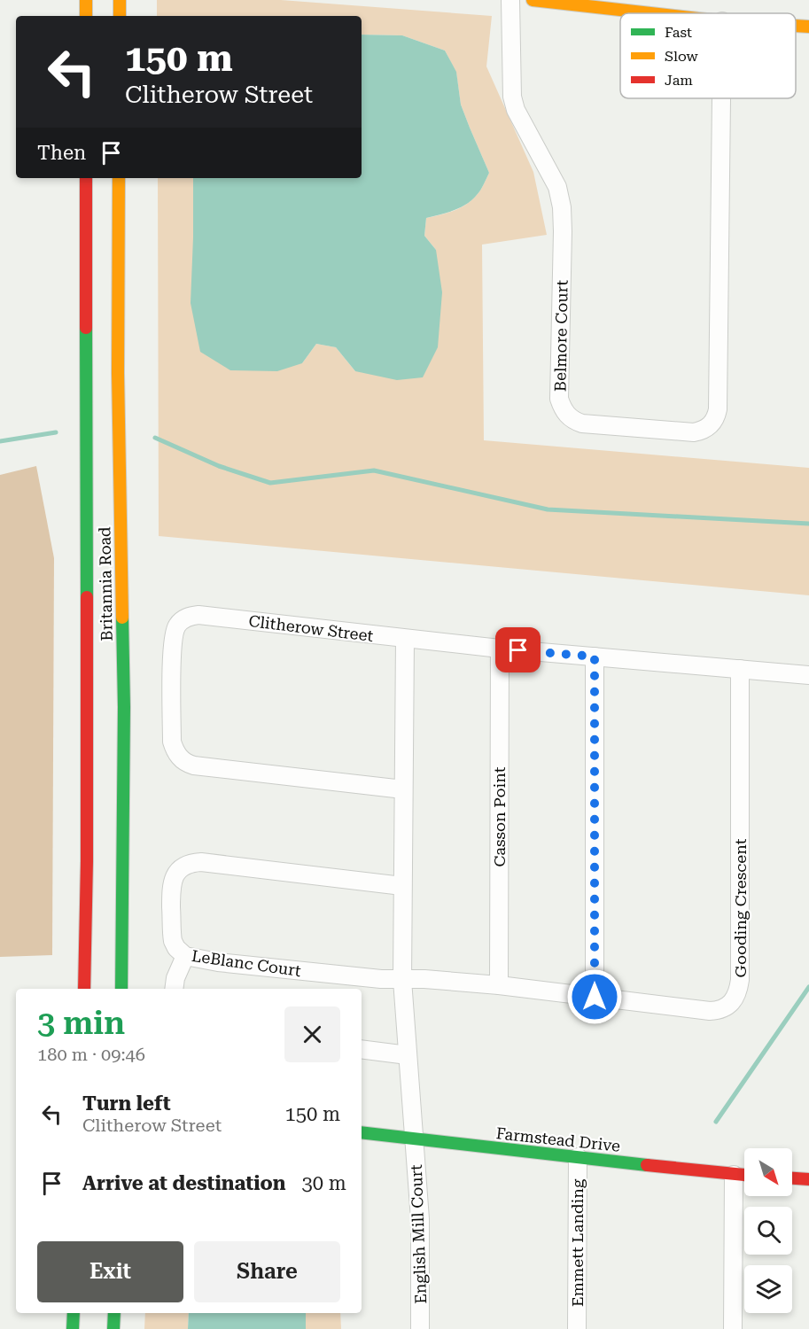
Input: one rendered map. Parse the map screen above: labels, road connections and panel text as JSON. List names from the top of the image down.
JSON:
{
  "streets": {
    "main road": ["Britannia Road", "Farmstead Drive"],
    "street": [
      "Belmore Court",
      "Clitherow Street",
      "Casson Point",
      "Gooding Crescent",
      "LeBlanc Court",
      "English Mill Court",
      "Emmett Landing"
    ]
  },
  "crossings": [
    ["Clitherow Street", "Casson Point"],
    ["Clitherow Street", "Gooding Crescent"],
    ["Clitherow Street", "English Mill Court"],
    ["Casson Point", "Gooding Crescent"],
    ["Gooding Crescent", "LeBlanc Court"],
    ["Gooding Crescent", "English Mill Court"],
    ["LeBlanc Court", "English Mill Court"],
    ["Farmstead Drive", "English Mill Court"],
    ["Farmstead Drive", "Emmett Landing"]
  ],
  "legend": ["Fast", "Slow", "Jam"],
  "north": "bottom right",
  "page": {
    "turn": ["150 m", "Clitherow Street"],
    "then": "Then",
    "heading": ["3 min", "180 m · 09:46"],
    "list": [
      {
        "name": "Turn left",
        "note": "Clitherow Street",
        "value": "150 m"
      },
      {
        "name": "Arrive at destination",
        "value": "30 m"
      }
    ],
    "buttons": ["Exit", "Share"]
  }
}
